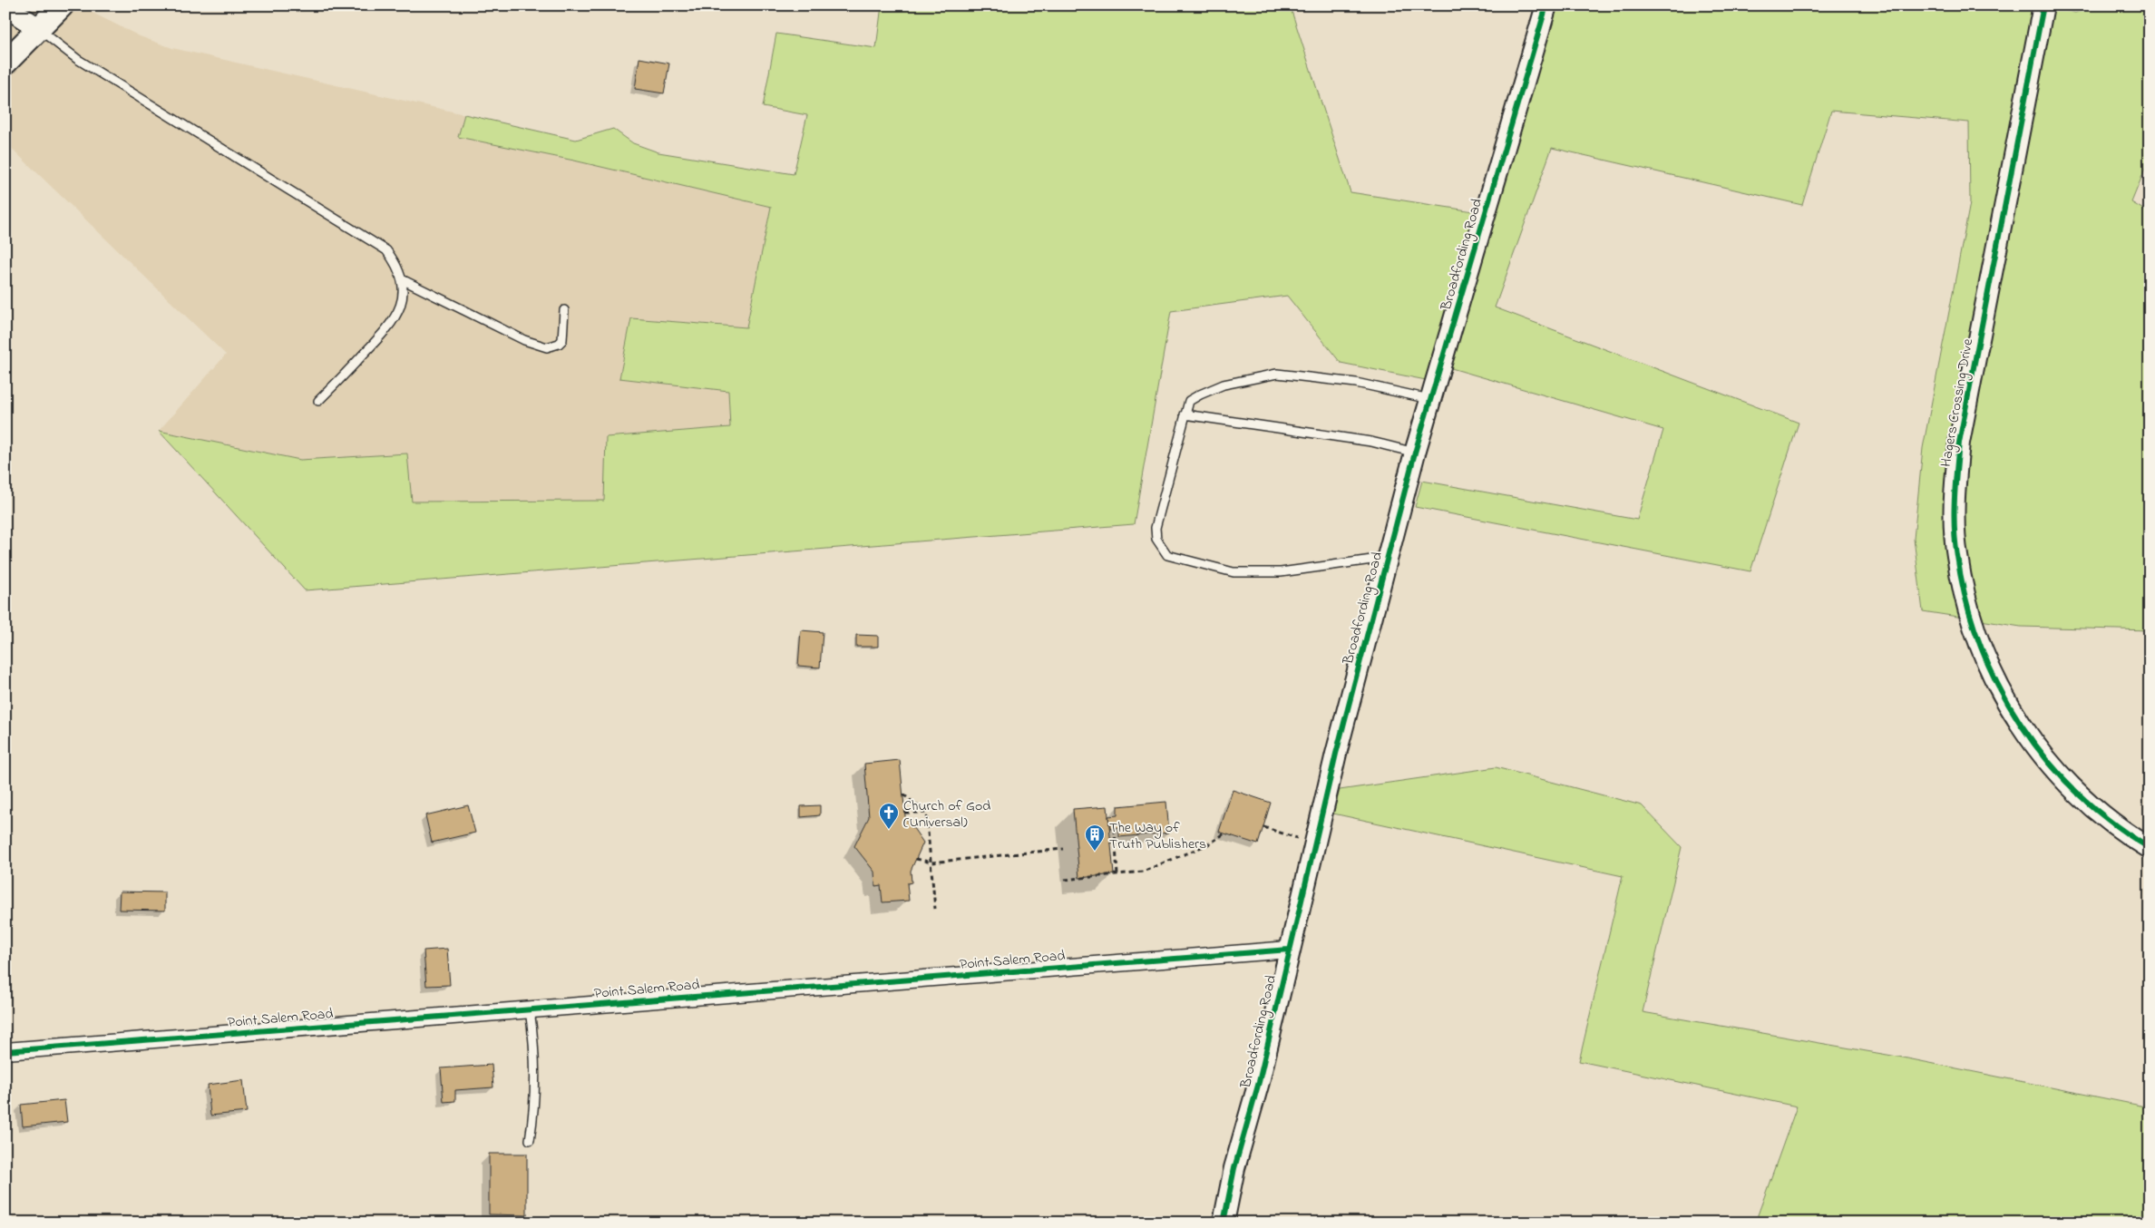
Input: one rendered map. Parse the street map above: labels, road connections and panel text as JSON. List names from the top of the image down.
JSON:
{
  "streets": {
    "street": ["Broadfording Road", "Hagers Crossing Drive", "Point Salem Road"]
  },
  "crossings": [
    ["Broadfording Road", "Point Salem Road"]
  ],
  "places": {
    "church": ["Church of God (Universal)"],
    "building": ["The Way of Truth Publishers"]
  }
}
